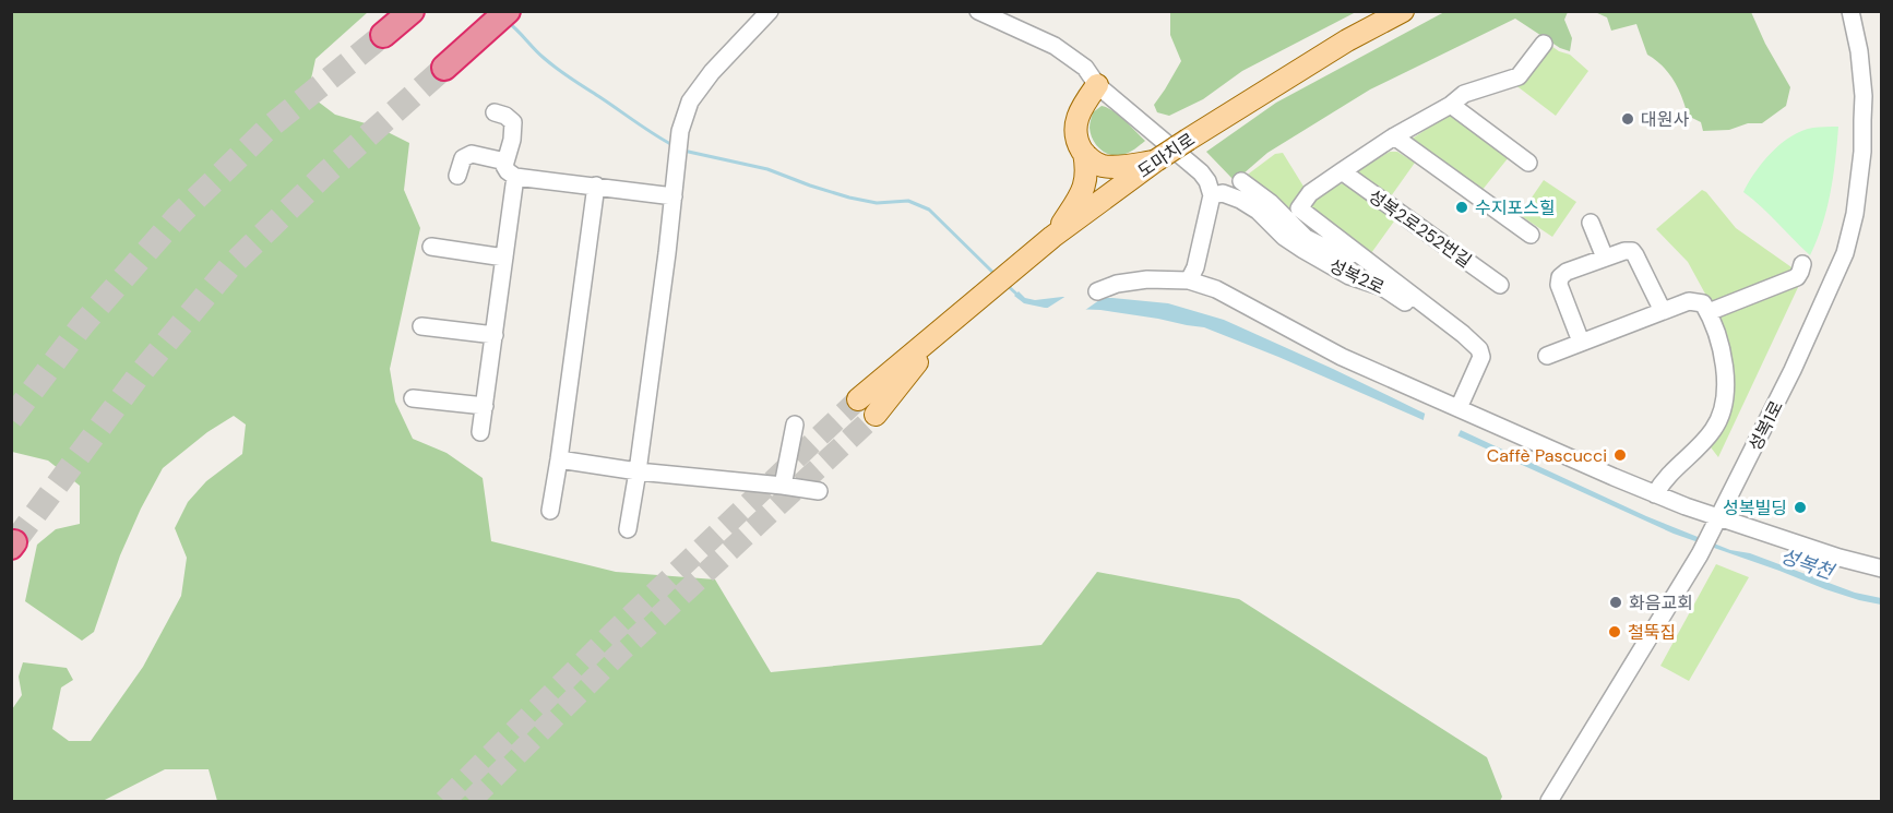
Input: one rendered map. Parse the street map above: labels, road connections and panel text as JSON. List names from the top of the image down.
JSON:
{
  "streets": {
    "main road": ["도마치로"],
    "street": ["성복2로252번길", "성복2로", "성복1로"]
  },
  "water": ["성복천"],
  "places": [
    "대원사",
    "수지포스힐",
    "Caffè Pascucci",
    "성복빌딩",
    "화음교회",
    "철뚝집"
  ]
}
